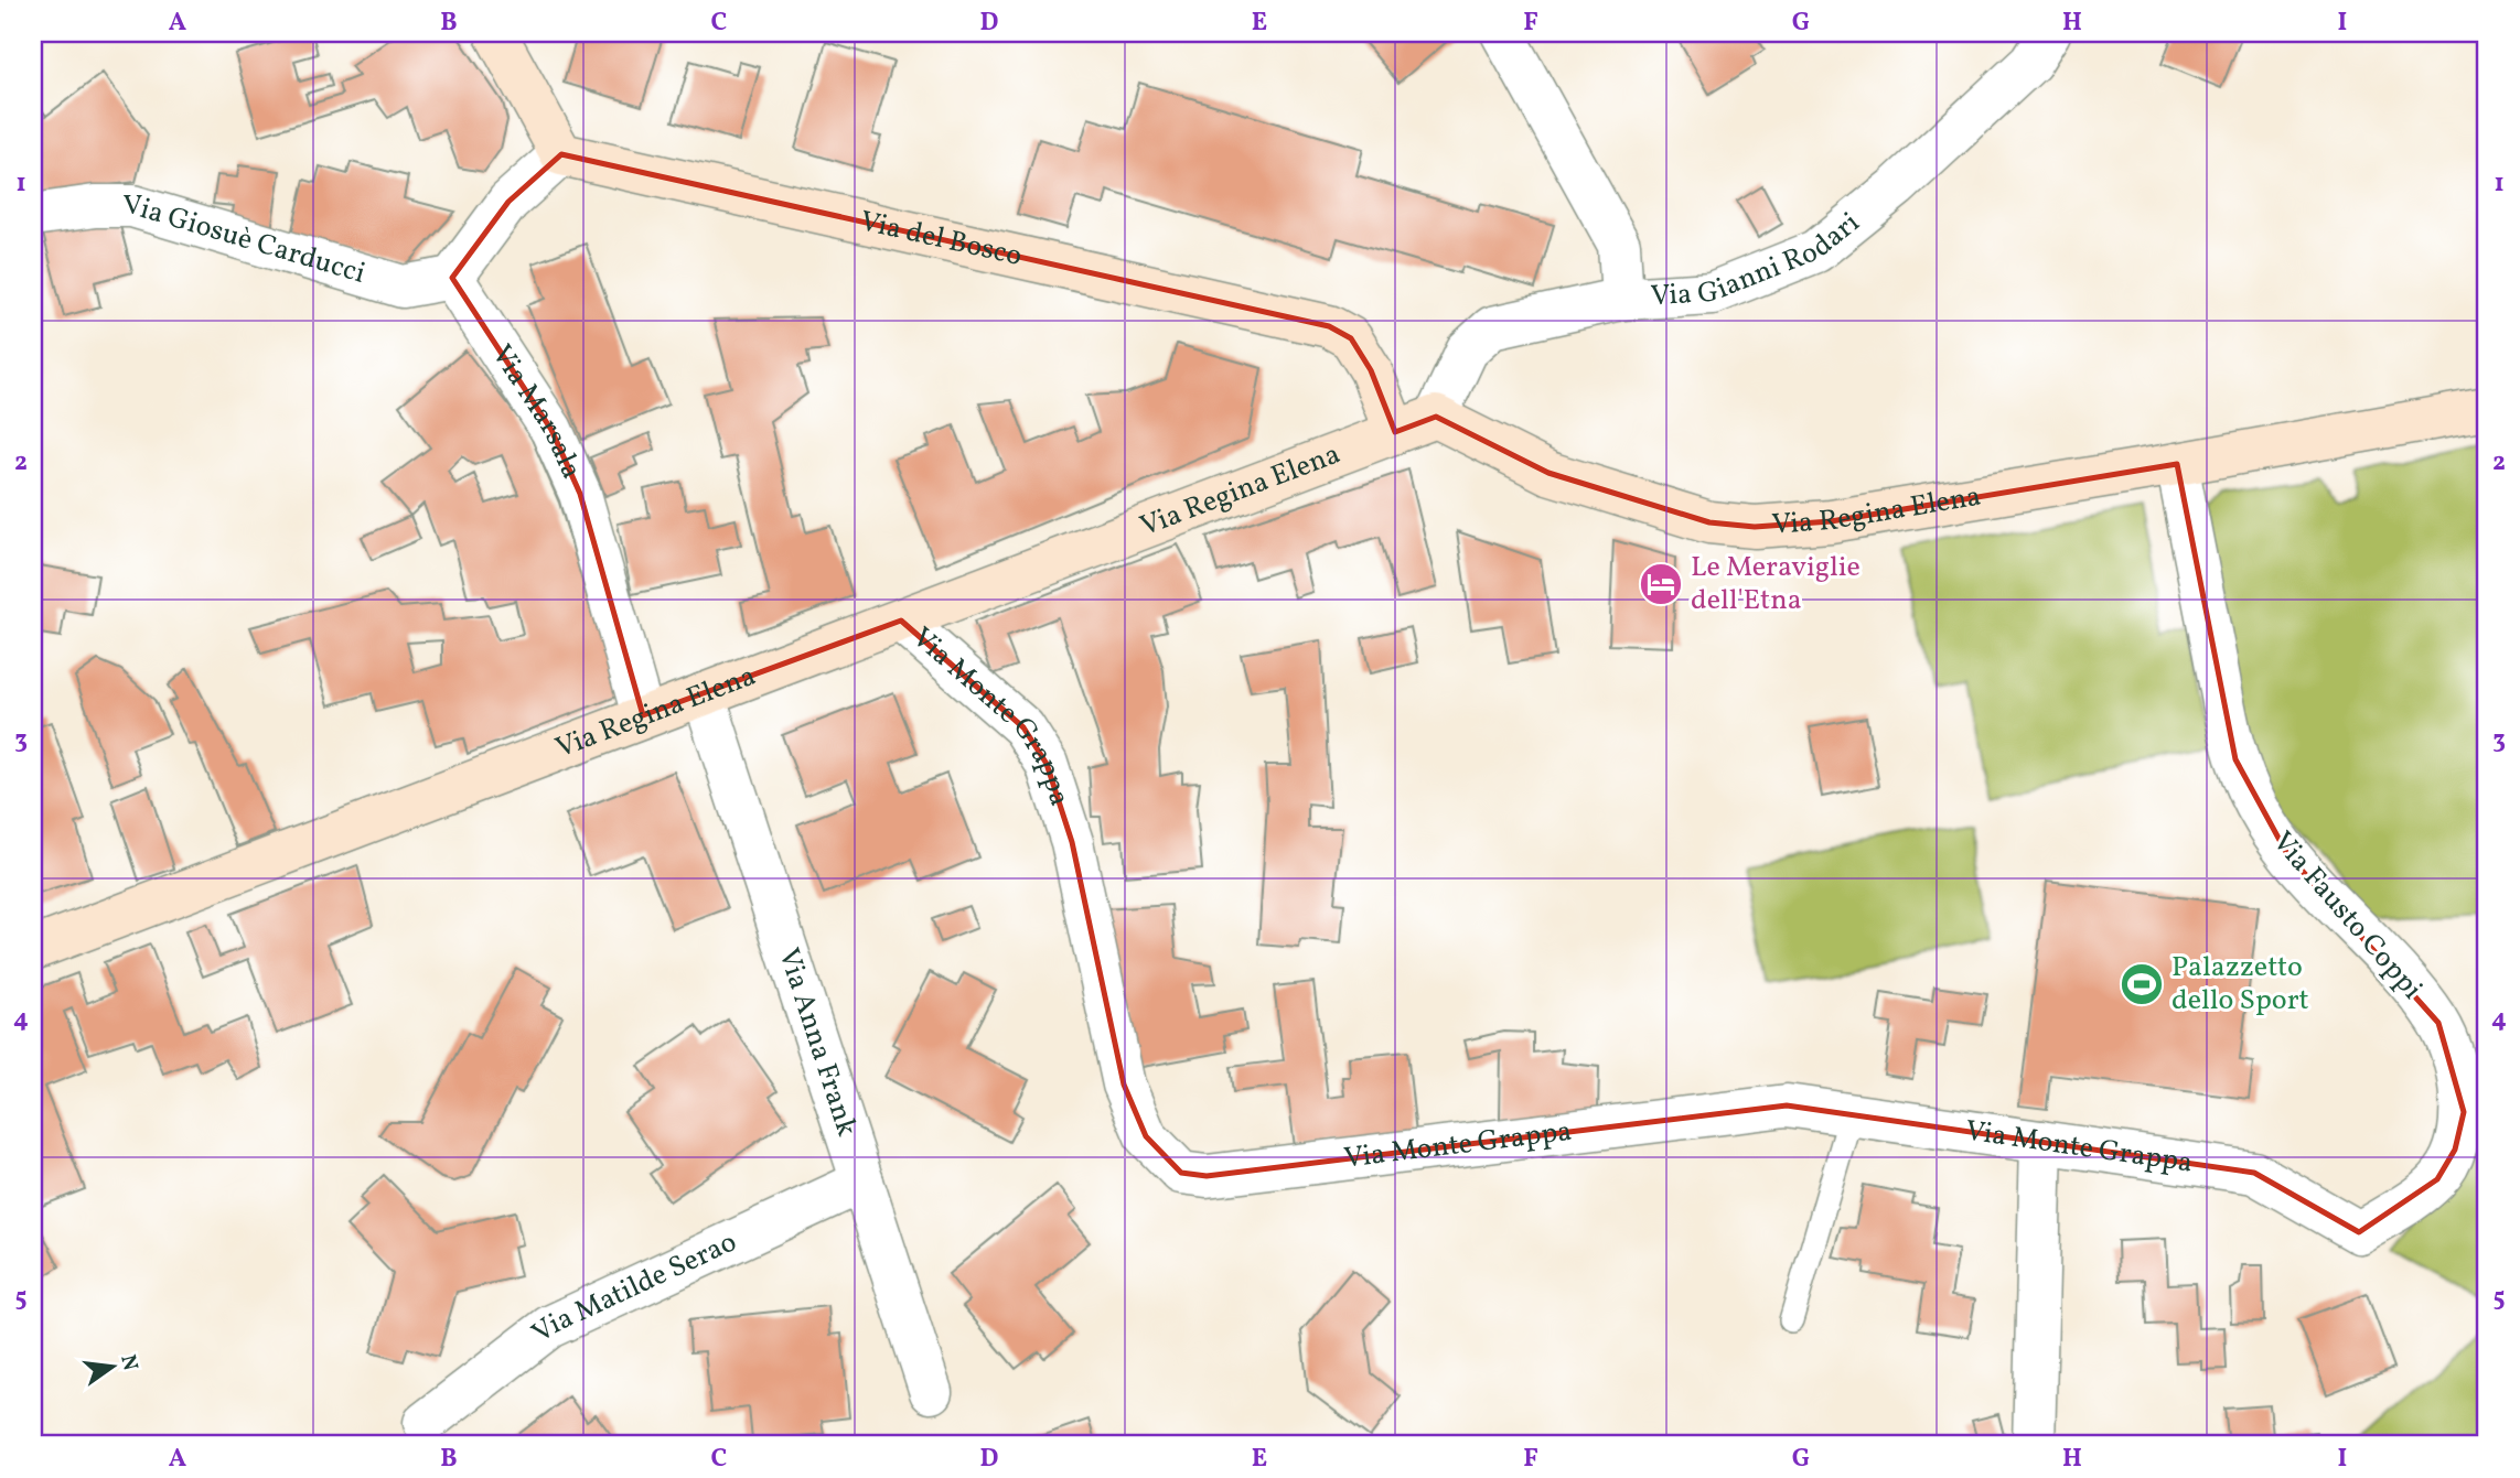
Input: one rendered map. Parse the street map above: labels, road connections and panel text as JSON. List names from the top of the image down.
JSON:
{
  "streets": {
    "street": [
      "Via del Bosco",
      "Via Giosuè Carducci",
      "Via Gianni Rodari",
      "Via Marsala",
      "Via Regina Elena",
      "Via Monte Grappa",
      "Via Fausto Coppi",
      "Via Anna Frank",
      "Via Matilde Serao"
    ]
  },
  "crossings": [
    ["Via del Bosco", "Via Regina Elena"],
    ["Via Giosuè Carducci", "Via Marsala"],
    ["Via Gianni Rodari", "Via Regina Elena"],
    ["Via Marsala", "Via Regina Elena"],
    ["Via Regina Elena", "Via Monte Grappa"],
    ["Via Regina Elena", "Via Fausto Coppi"],
    ["Via Regina Elena", "Via Anna Frank"],
    ["Via Monte Grappa", "Via Fausto Coppi"],
    ["Via Anna Frank", "Via Matilde Serao"]
  ],
  "places": {
    "hotel": ["Le Meraviglie dell'Etna"],
    "sports": ["Palazzetto dello Sport"]
  },
  "north": "right",
  "grid": {
    "columns": [
      "A",
      "B",
      "C",
      "D",
      "E",
      "F",
      "G",
      "H",
      "I"
    ],
    "rows": [
      "1",
      "2",
      "3",
      "4",
      "5"
    ]
  }
}
